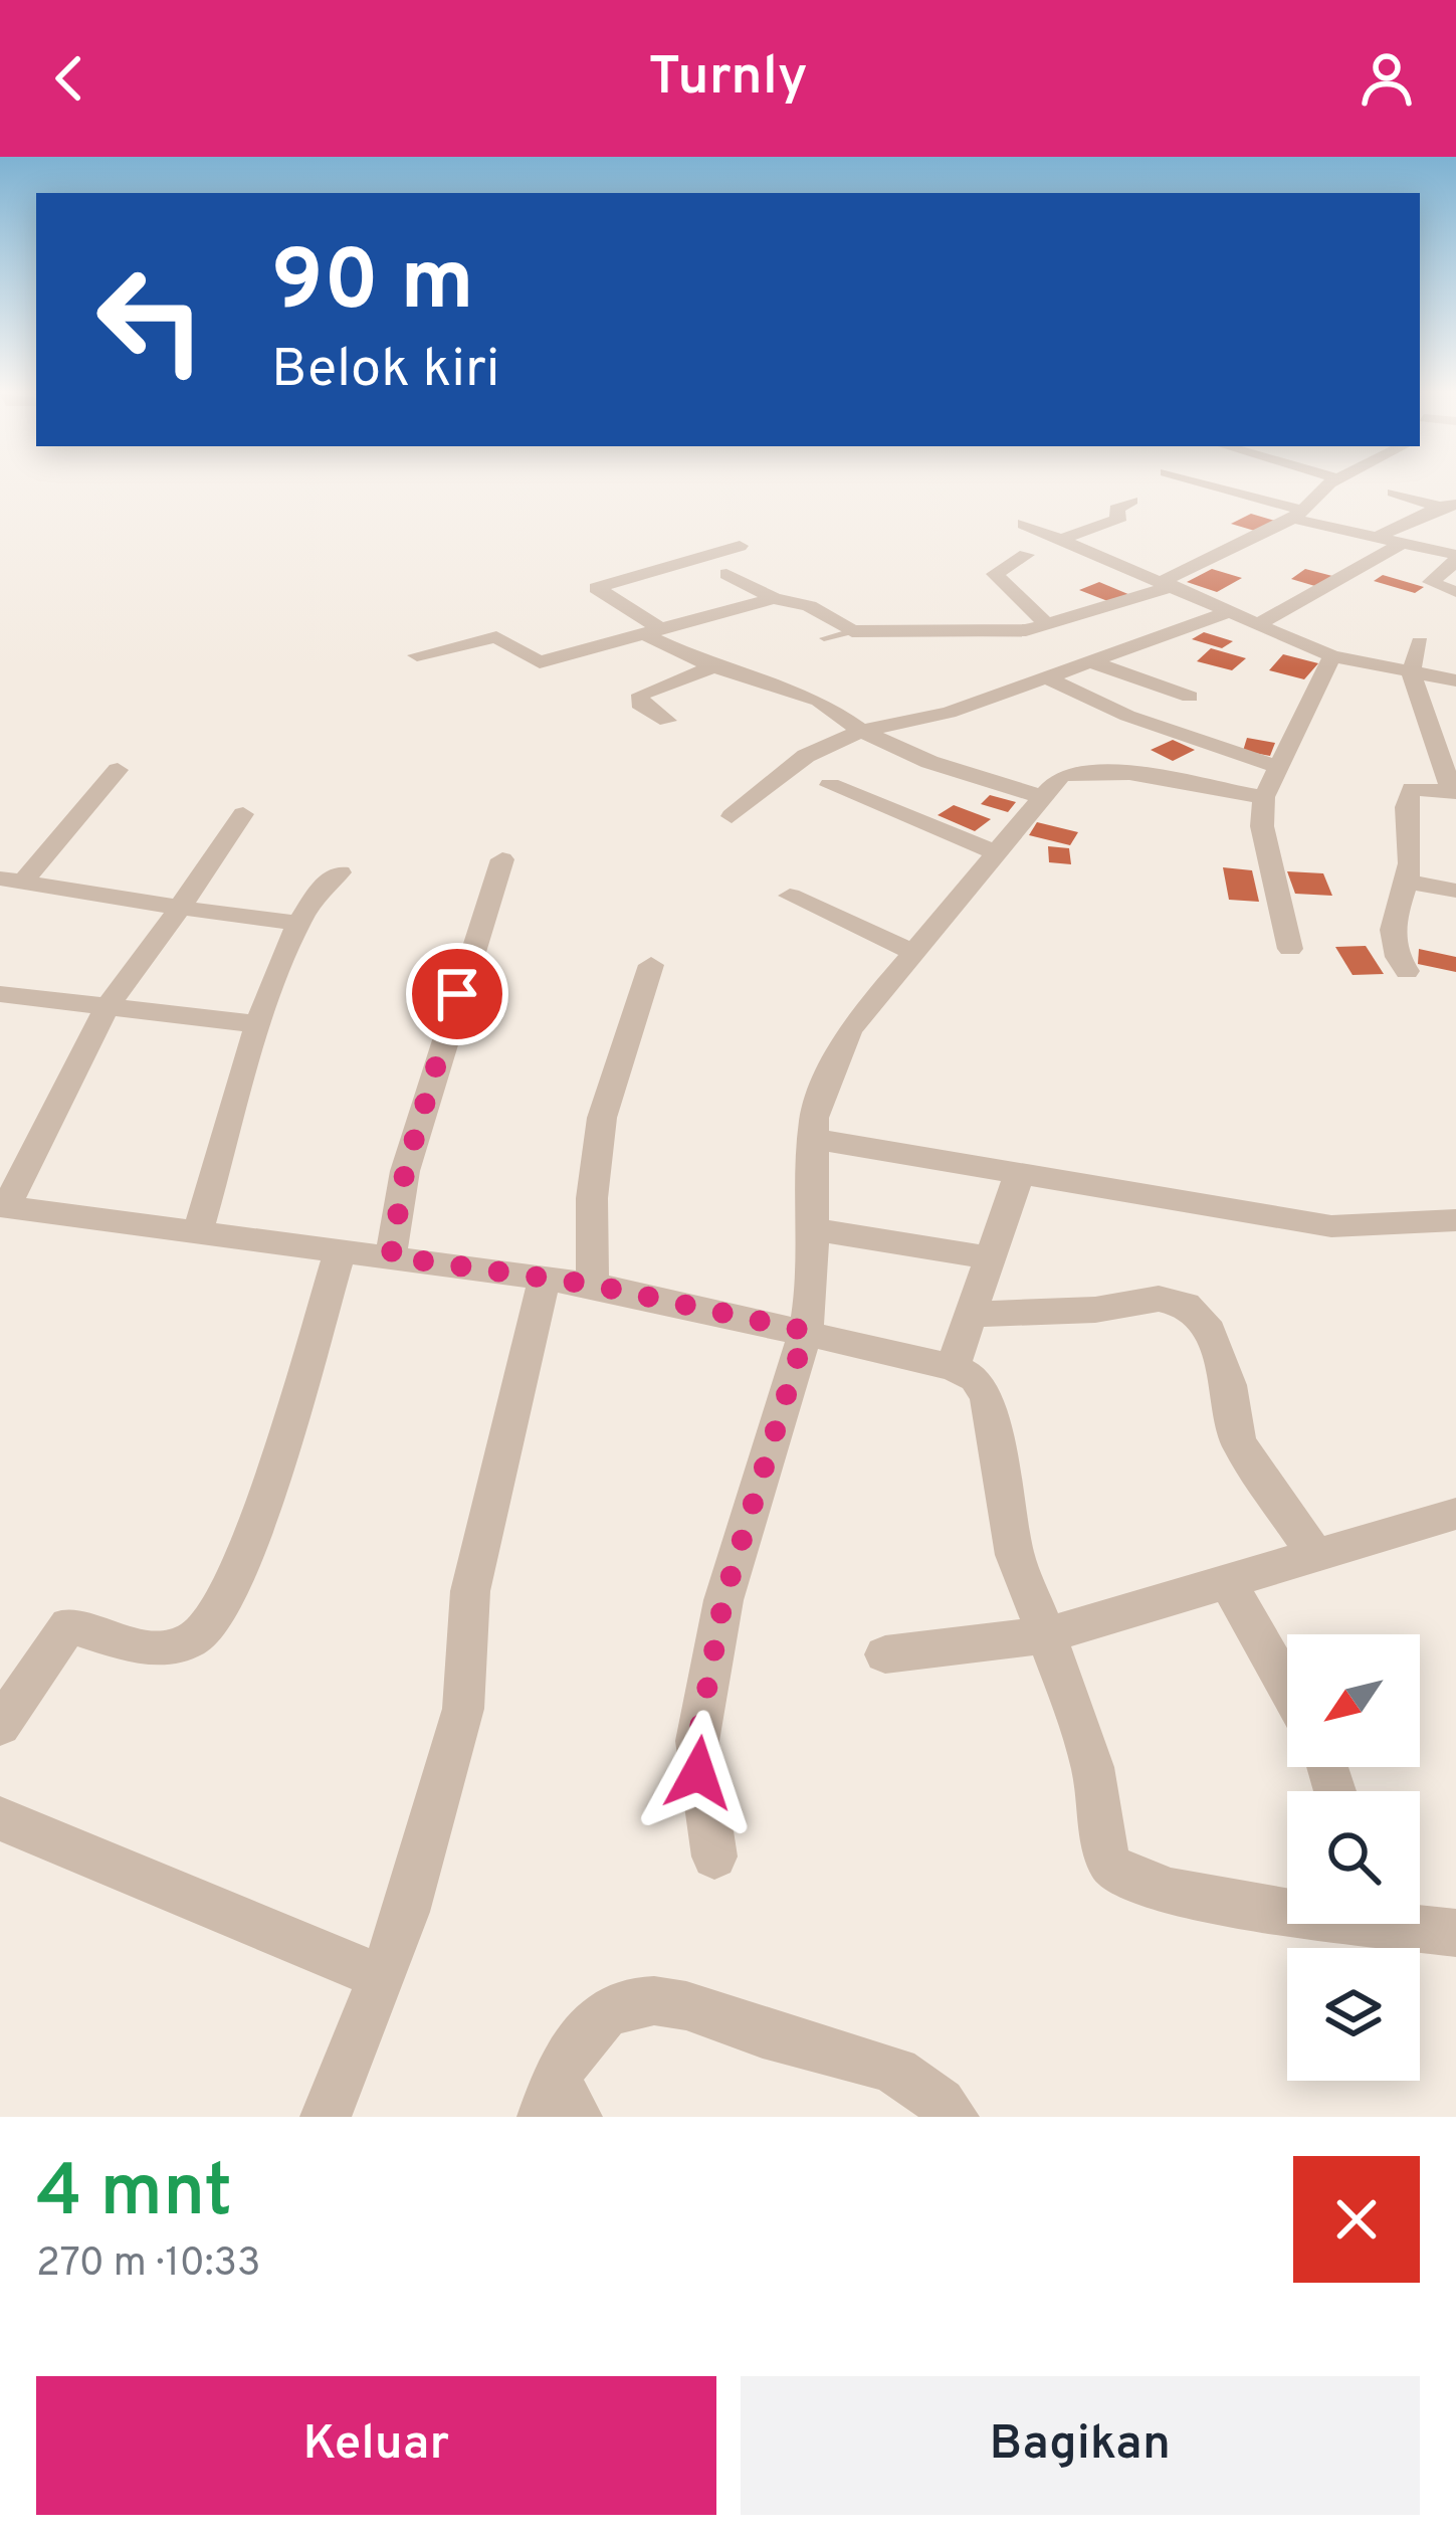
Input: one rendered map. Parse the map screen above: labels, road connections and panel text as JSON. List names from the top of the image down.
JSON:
{
  "north": "bottom left",
  "page": {
    "header": "Turnly",
    "turn": ["90 m", "Belok kiri"],
    "heading": ["4 mnt", "270 m · 10:33"],
    "buttons": ["Keluar", "Bagikan"]
  }
}
